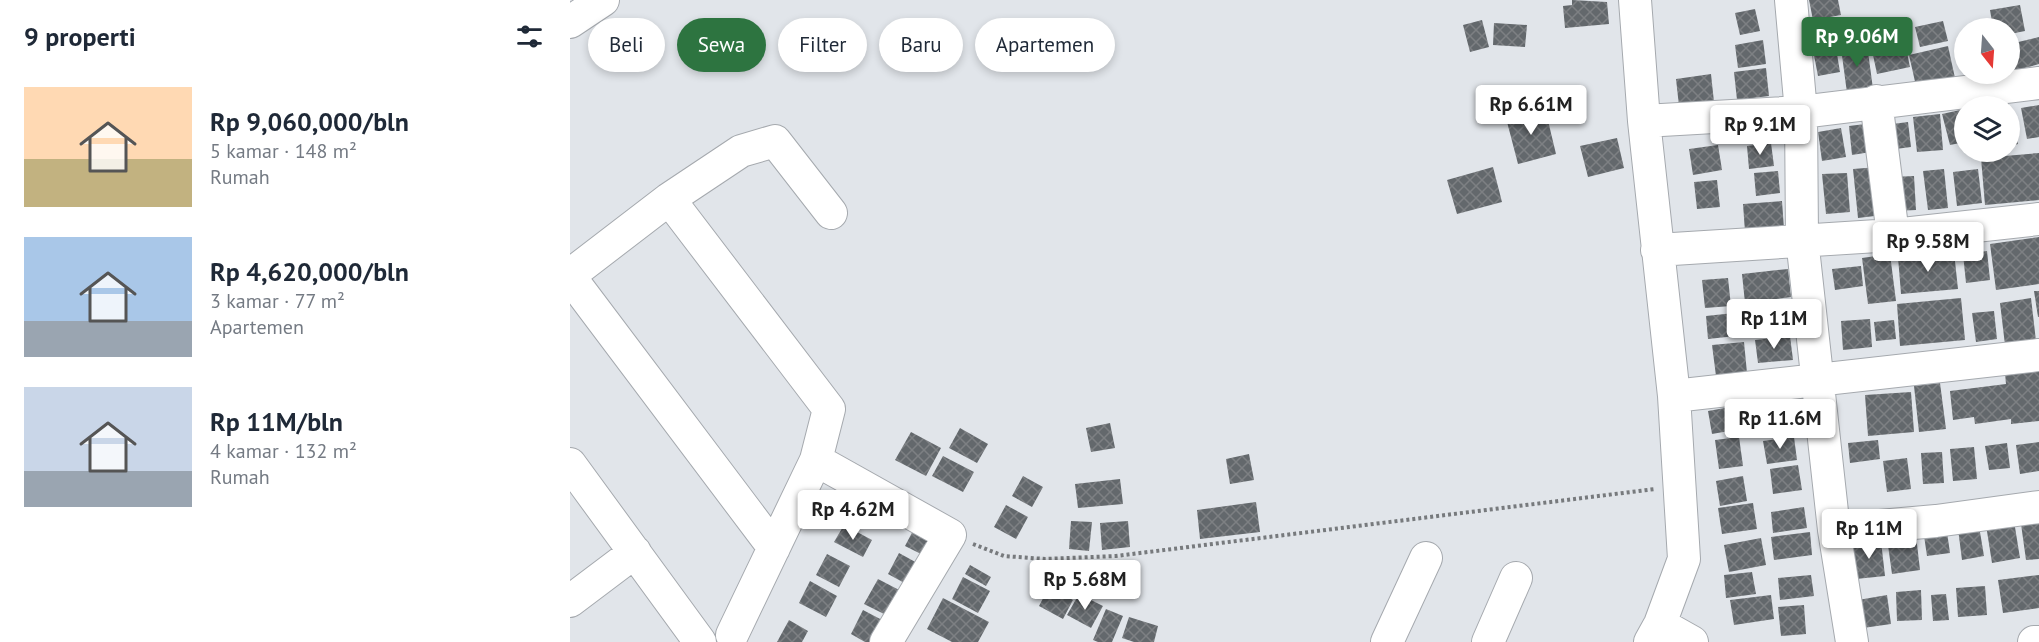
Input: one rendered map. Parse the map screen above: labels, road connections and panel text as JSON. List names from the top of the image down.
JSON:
{
  "north": "bottom",
  "page": {
    "heading": "9 properti",
    "price": [
      "Rp 9.06M",
      "Rp 6.61M",
      "Rp 9.1M",
      "Rp 9.58M",
      "Rp 11M",
      "Rp 11.6M",
      "Rp 4.62M",
      "Rp 11M",
      "Rp 5.68M"
    ],
    "chip": [
      "Beli",
      "Sewa",
      "Filter",
      "Baru",
      "Apartemen"
    ],
    "list": [
      {
        "name": "Rp 9,060,000/bln",
        "note": "5 kamar · 148 m² · Rumah"
      },
      {
        "name": "Rp 4,620,000/bln",
        "note": "3 kamar · 77 m² · Apartemen"
      },
      {
        "name": "Rp 11M/bln",
        "note": "4 kamar · 132 m² · Rumah"
      }
    ]
  }
}
